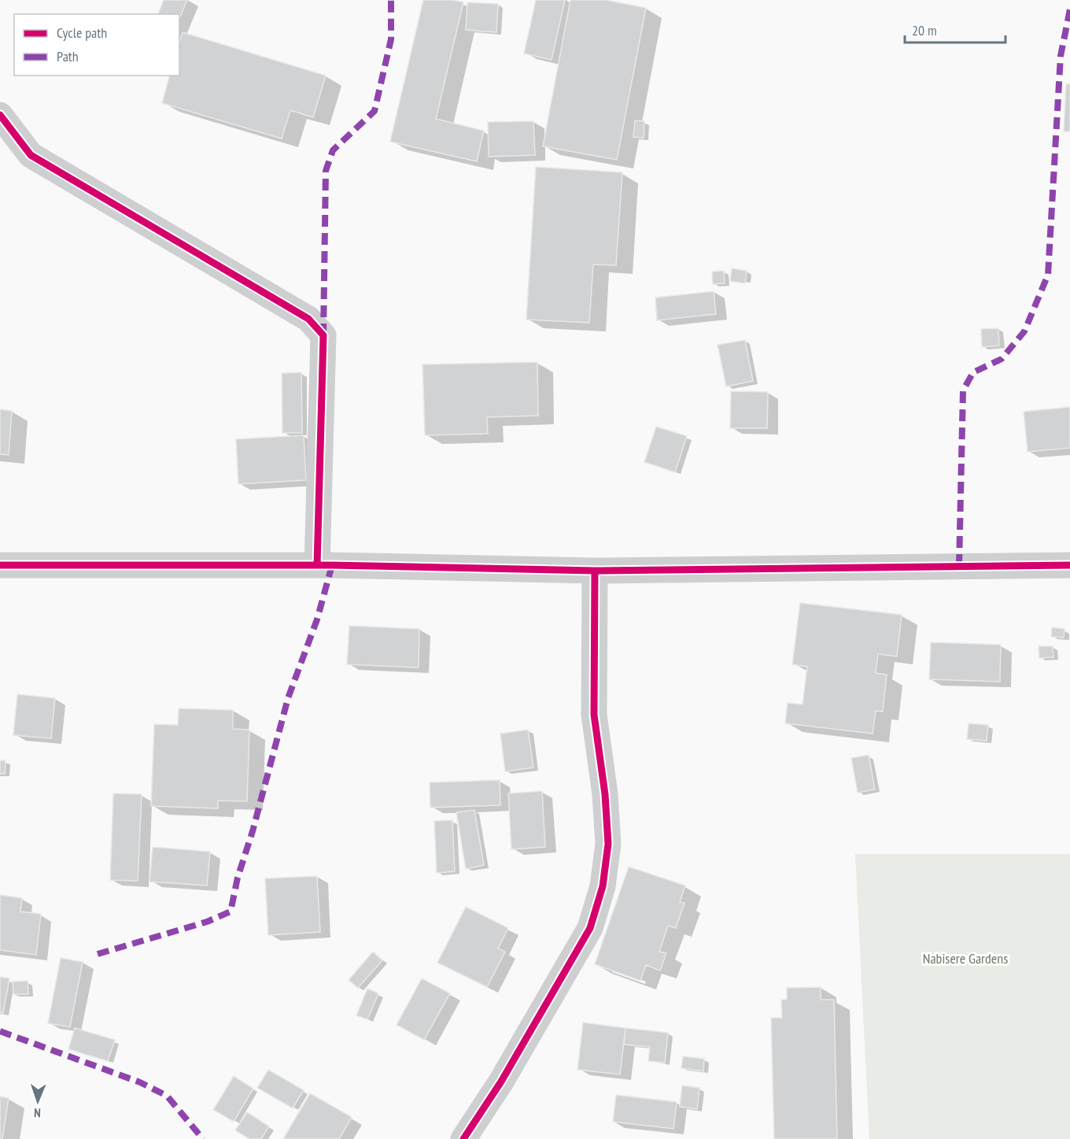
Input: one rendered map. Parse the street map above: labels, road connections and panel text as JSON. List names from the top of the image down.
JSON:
{
  "parks": ["Nabisere Gardens"],
  "legend": ["Cycle path", "Path"],
  "scale_bar": "20 m",
  "north": "bottom"
}
